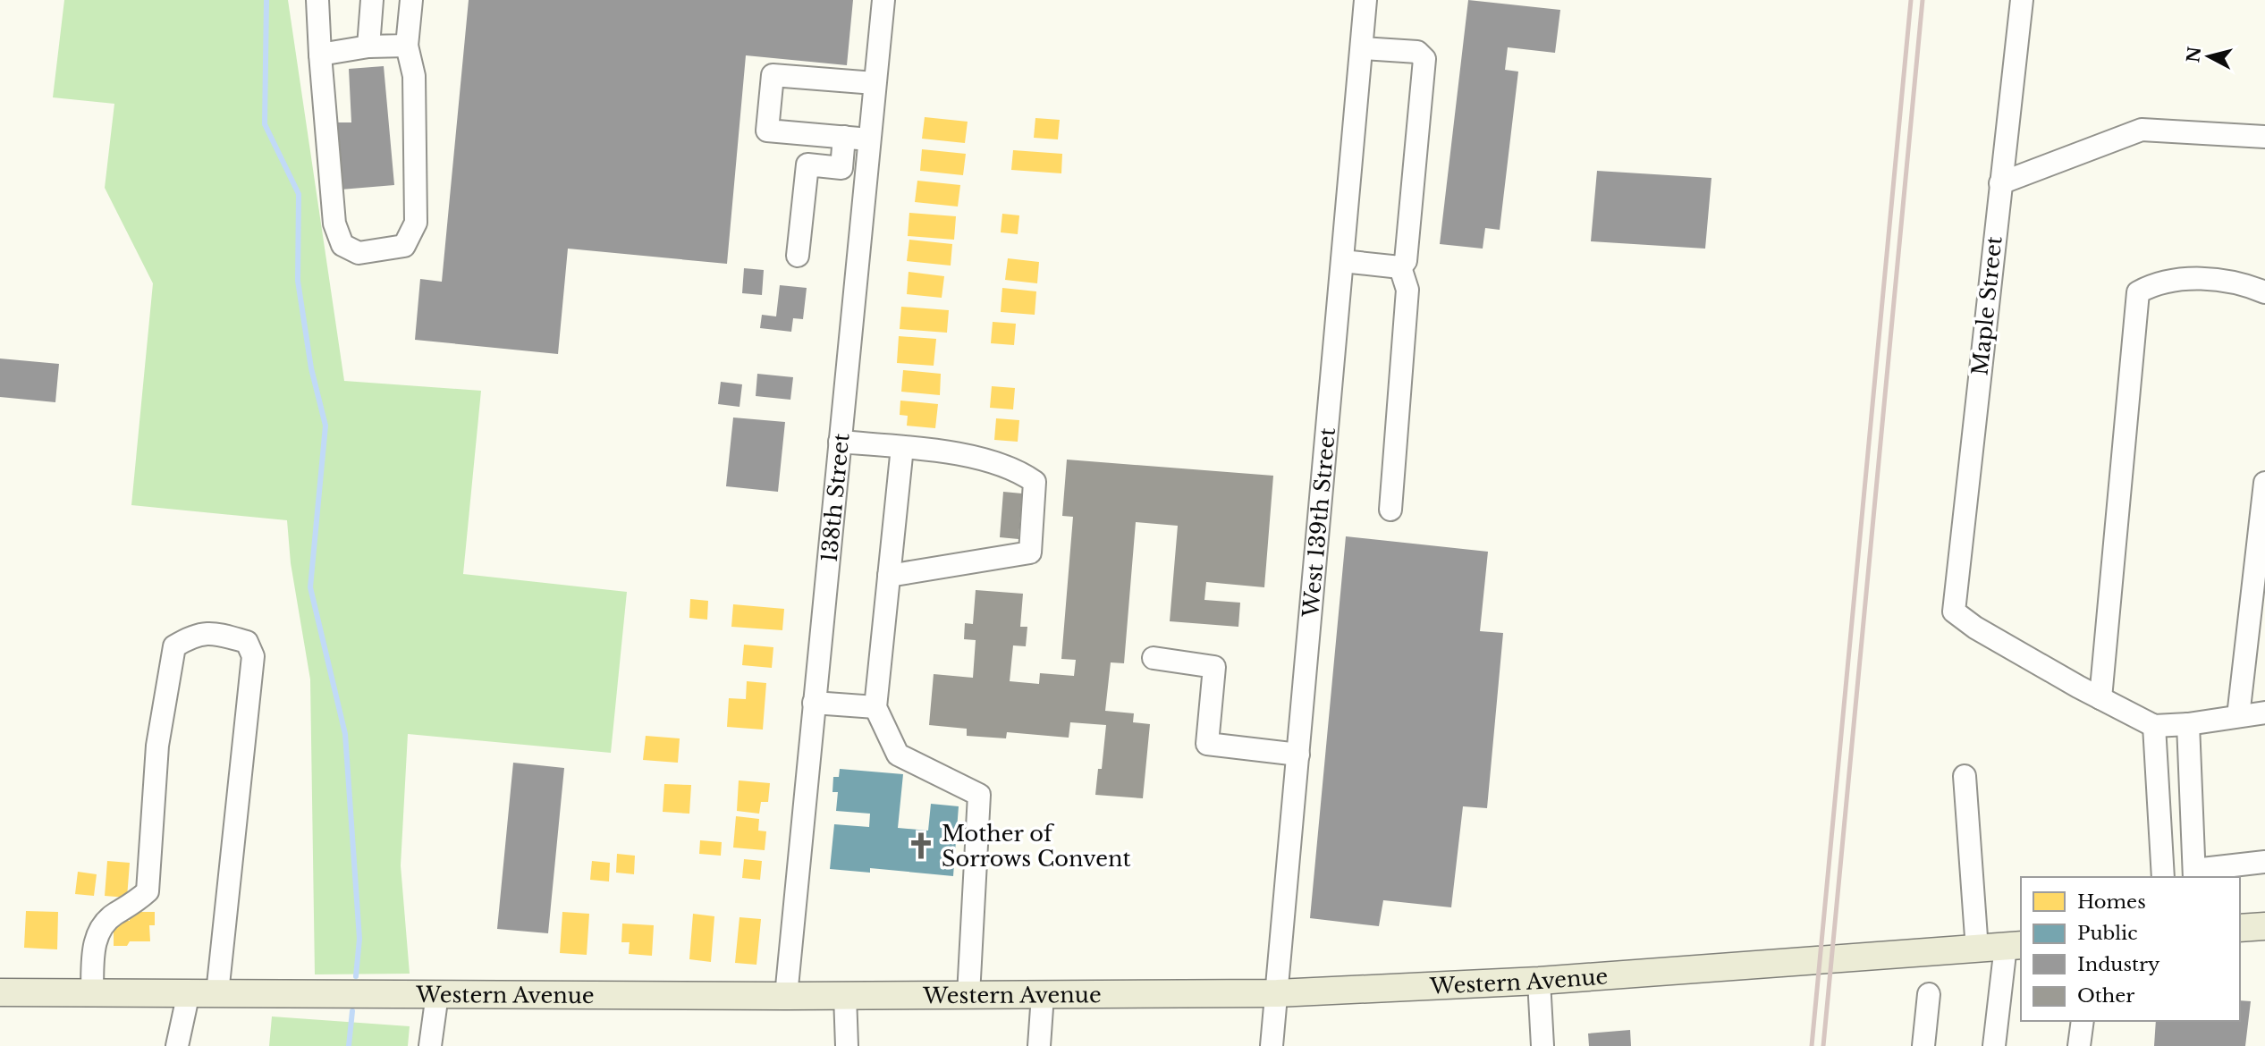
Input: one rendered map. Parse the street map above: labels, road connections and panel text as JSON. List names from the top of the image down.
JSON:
{
  "streets": {
    "main road": ["Western Avenue"],
    "street": ["Maple Street", "138th Street", "West 139th Street"]
  },
  "crossings": [
    ["138th Street", "Western Avenue"],
    ["West 139th Street", "Western Avenue"]
  ],
  "places": {
    "church": ["Mother of Sorrows Convent"]
  },
  "legend": [
    "Homes",
    "Public",
    "Industry",
    "Other"
  ],
  "north": "left"
}
